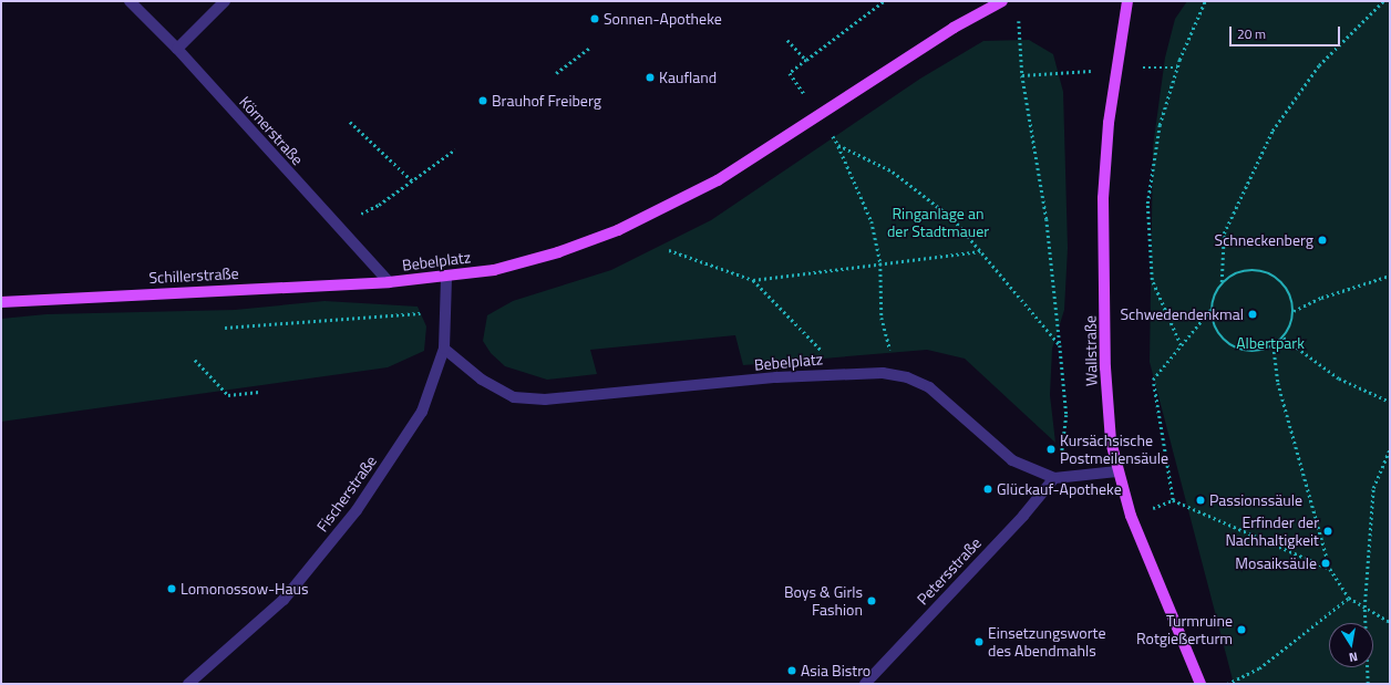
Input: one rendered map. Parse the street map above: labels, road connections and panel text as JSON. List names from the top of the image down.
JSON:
{
  "streets": {
    "main road": ["Bebelplatz", "Schillerstraße", "Wallstraße"],
    "street": ["Körnerstraße", "Fischerstraße", "Petersstraße"]
  },
  "crossings": [
    ["Körnerstraße", "Bebelplatz"],
    ["Körnerstraße", "Schillerstraße"],
    ["Bebelplatz", "Schillerstraße"],
    ["Bebelplatz", "Wallstraße"],
    ["Bebelplatz", "Fischerstraße"],
    ["Bebelplatz", "Petersstraße"]
  ],
  "parks": ["Ringanlage an der Stadtmauer", "Albertpark"],
  "places": [
    "Sonnen-Apotheke",
    "Kaufland",
    "Brauhof Freiberg",
    "Schneckenberg",
    "Schwedendenkmal",
    "Kursächsische Postmeilensäule",
    "Glückauf-Apotheke",
    "Passionssäule",
    "Erfinder der Nachhaltigkeit",
    "Mosaiksäule",
    "Lomonossow-Haus",
    "Boys & Girls Fashion",
    "Turmruine Rotgießerturm",
    "Einsetzungsworte des Abendmahls",
    "Asia Bistro"
  ],
  "scale_bar": "20 m",
  "north": "bottom"
}
